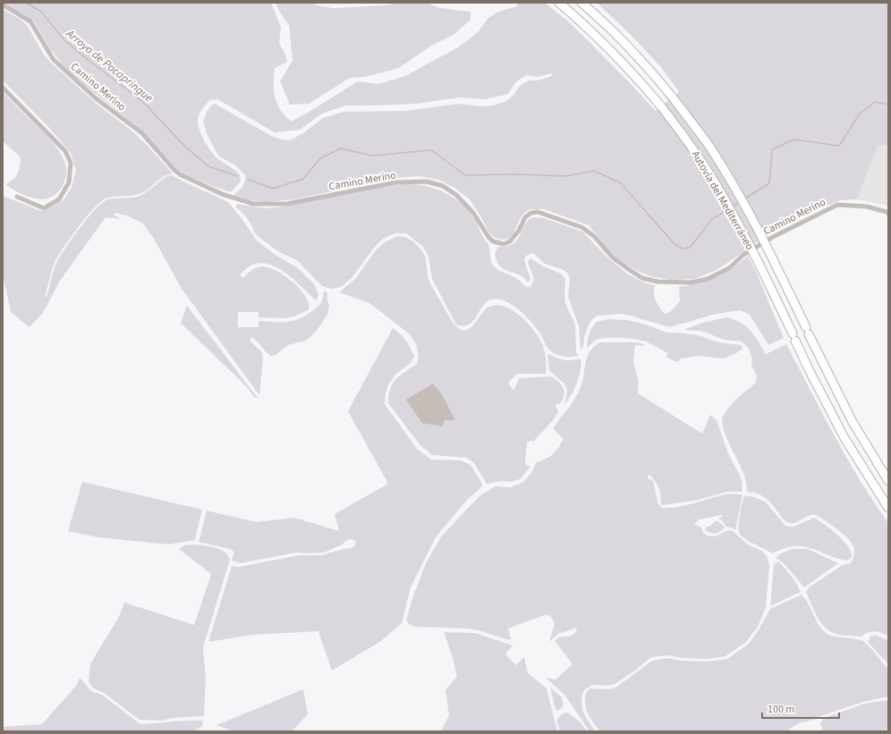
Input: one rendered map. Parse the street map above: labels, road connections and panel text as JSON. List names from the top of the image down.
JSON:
{
  "streets": {
    "highway": ["Autovía del Mediterráneo"],
    "street": ["Camino Merino"]
  },
  "water": ["Arroyo de Pocapringue"],
  "scale_bar": "100 m"
}
